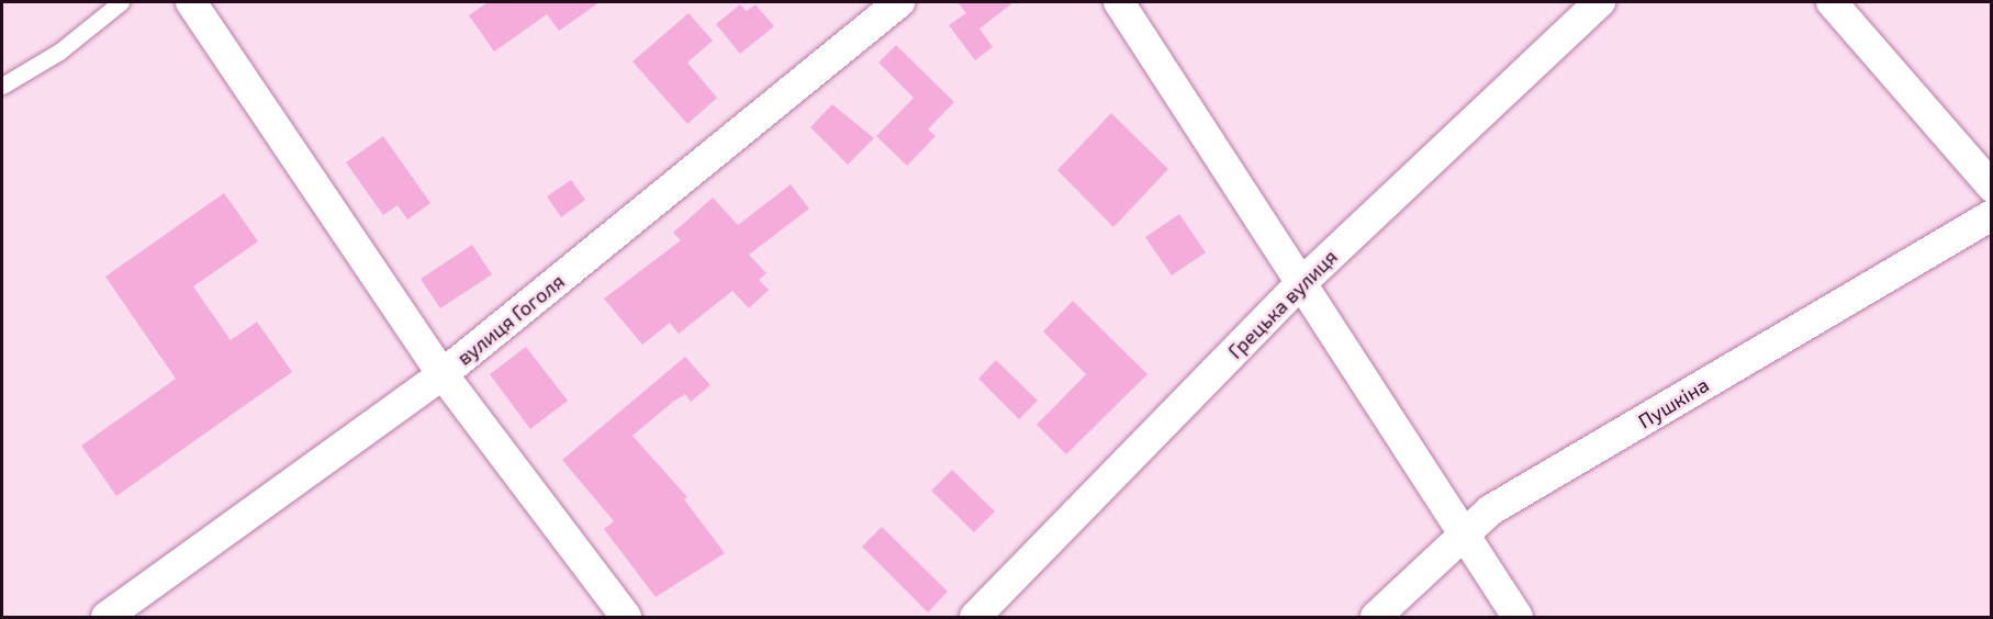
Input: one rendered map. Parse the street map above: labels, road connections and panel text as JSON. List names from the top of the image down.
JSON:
{
  "streets": {
    "street": ["Грецька вулиця", "вулиця Гоголя", "Пушкіна"]
  }
}
